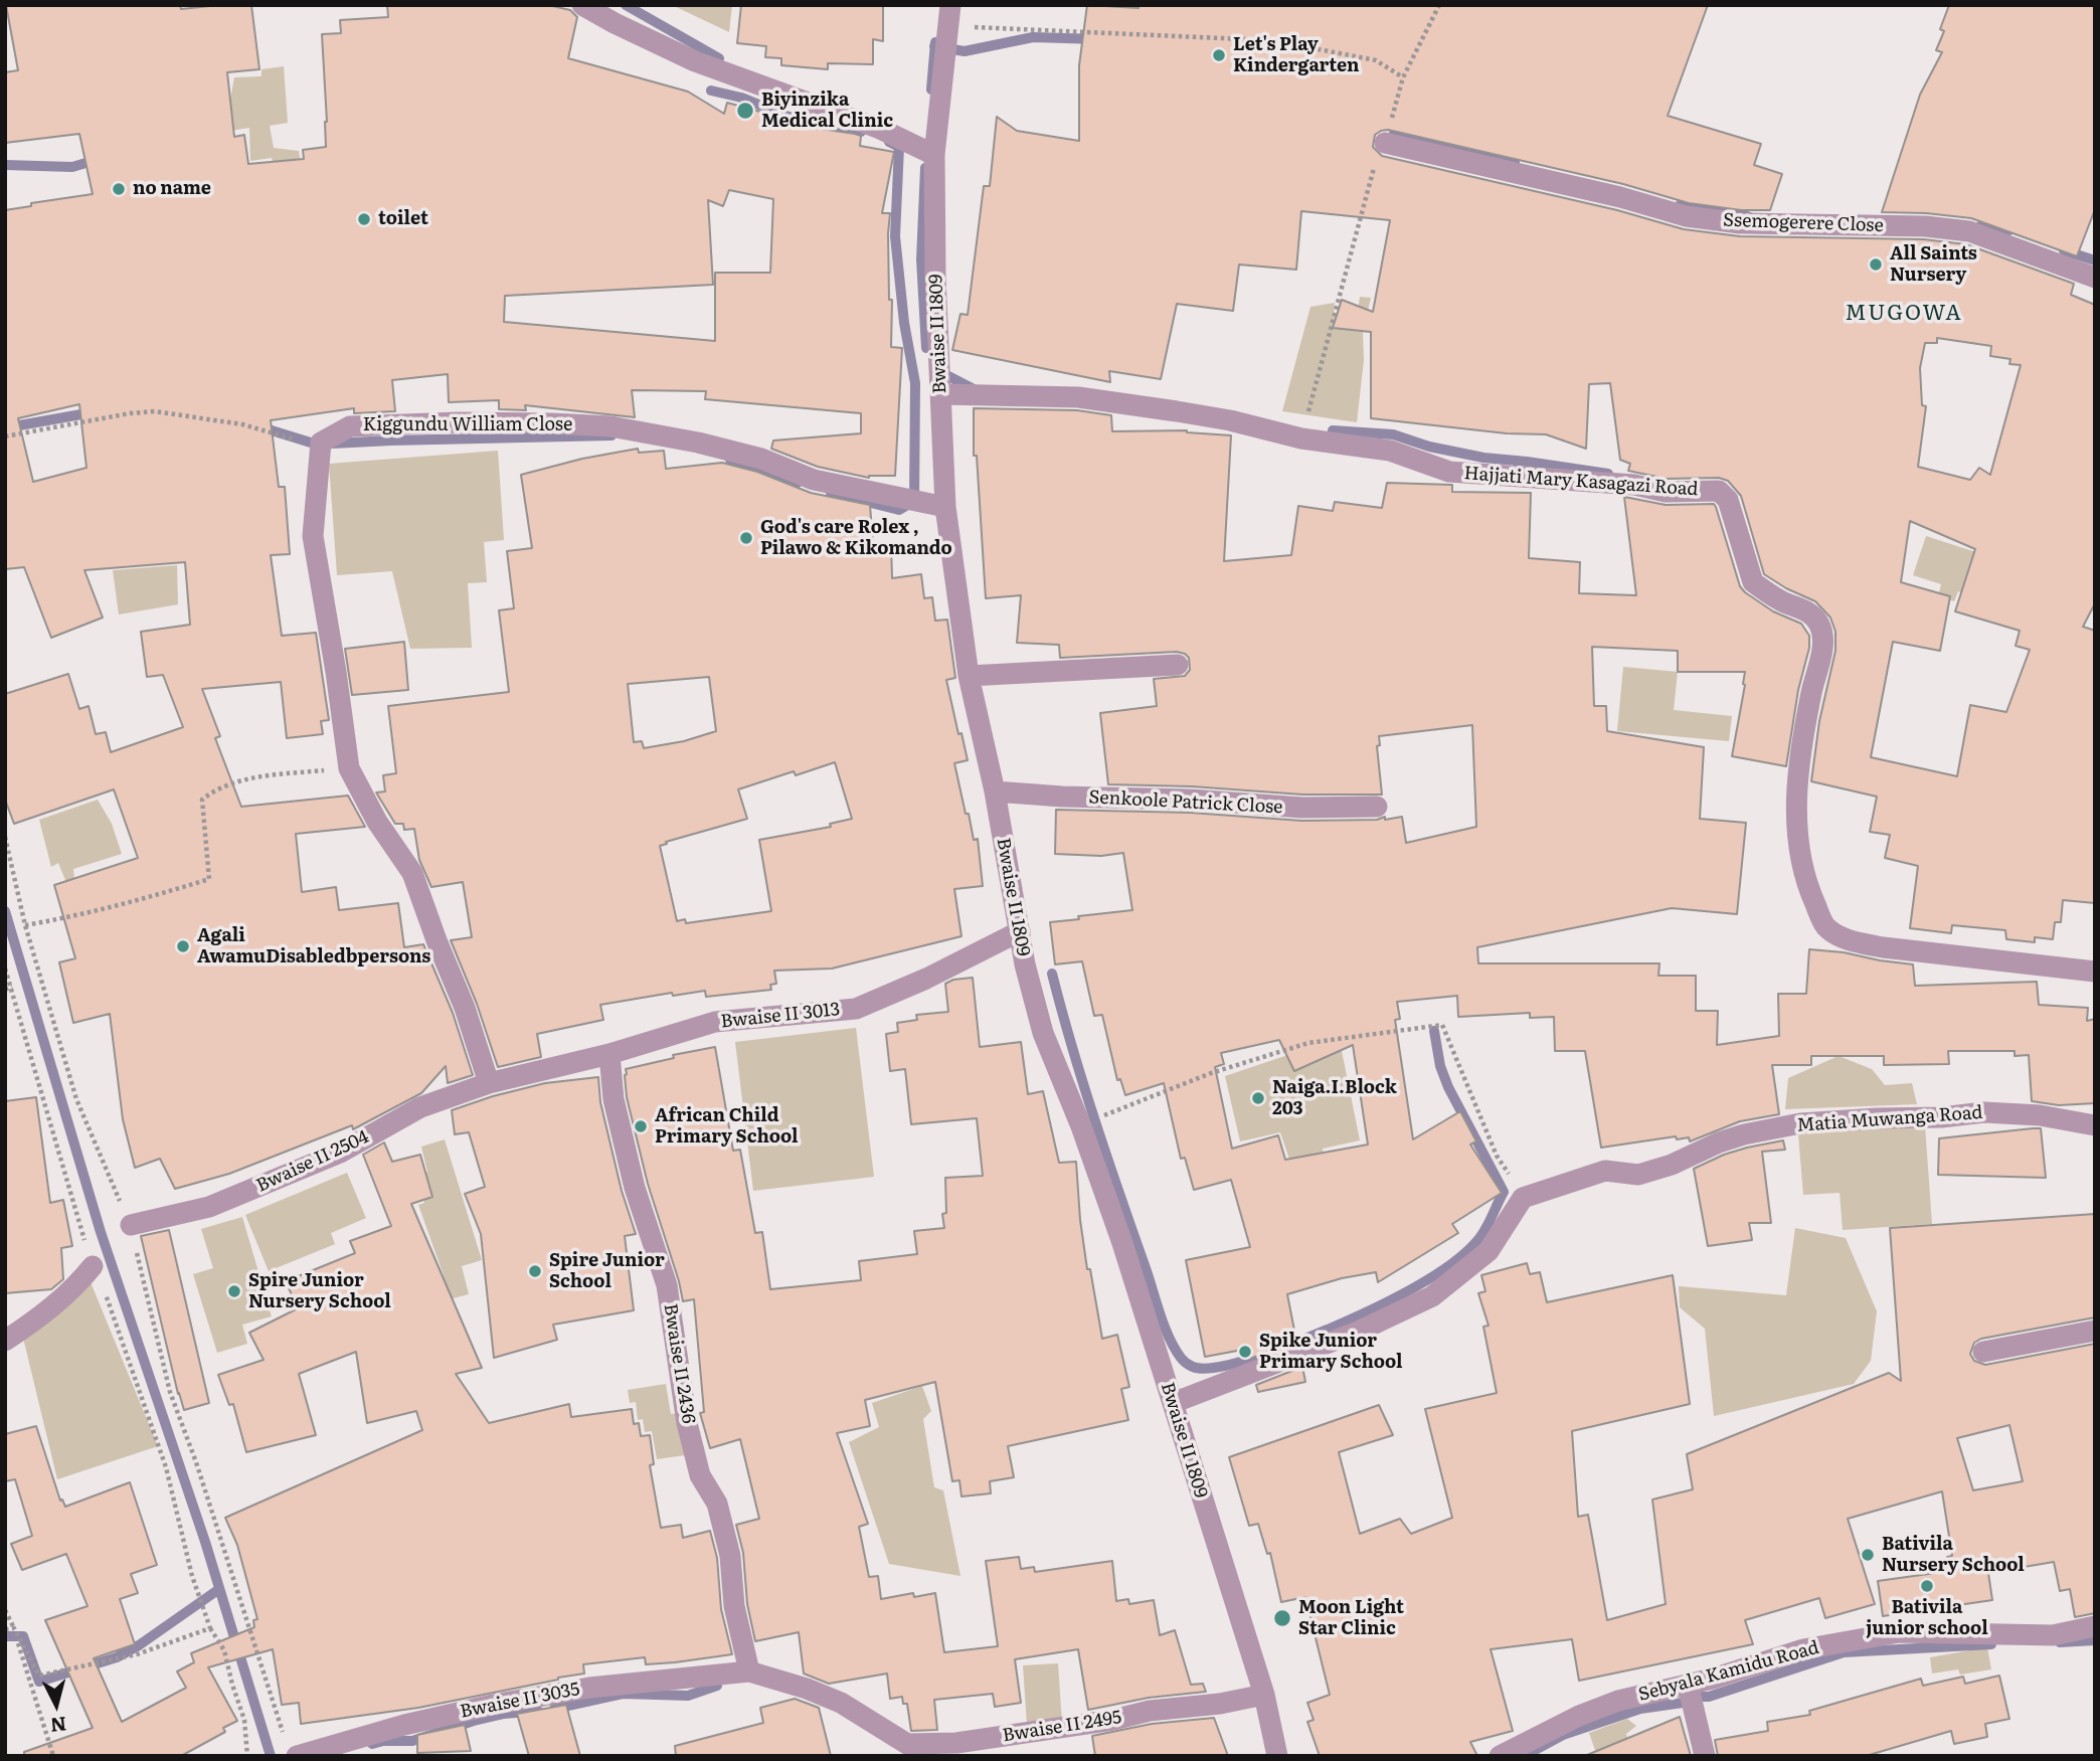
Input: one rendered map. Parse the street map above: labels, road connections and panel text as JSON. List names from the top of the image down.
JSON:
{
  "streets": {
    "street": [
      "Ssemogerere Close",
      "Bwaise II 1809",
      "Kiggundu William Close",
      "Hajjati Mary Kasagazi Road",
      "Senkoole Patrick Close",
      "Bwaise II 3013",
      "Matia Muwanga Road",
      "Bwaise II 2504",
      "Bwaise II 2436",
      "Sebyala Kamidu Road",
      "Bwaise II 3035",
      "Bwaise II 2495"
    ]
  },
  "crossings": [
    ["Bwaise II 1809", "Kiggundu William Close"],
    ["Bwaise II 1809", "Hajjati Mary Kasagazi Road"],
    ["Bwaise II 1809", "Senkoole Patrick Close"],
    ["Bwaise II 1809", "Bwaise II 3013"],
    ["Bwaise II 1809", "Bwaise II 2495"],
    ["Bwaise II 3013", "Bwaise II 2504"],
    ["Bwaise II 3013", "Bwaise II 2436"],
    ["Bwaise II 2436", "Bwaise II 3035"],
    ["Bwaise II 2436", "Bwaise II 2495"],
    ["Bwaise II 3035", "Bwaise II 2495"]
  ],
  "districts": ["MUGOWA"],
  "places": [
    "Let's Play Kindergarten",
    "Biyinzika Medical Clinic",
    "no name",
    "toilet",
    "All Saints Nursery",
    "God's care Rolex , Pilawo & Kikomando",
    "Agali AwamuDisabledbpersons",
    "Naiga.I.Block 203",
    "African Child Primary School",
    "Spire Junior School",
    "Spire Junior Nursery School",
    "Spike Junior Primary School",
    "Bativila Nursery School",
    "Bativila junior school",
    "Moon Light Star Clinic"
  ],
  "north": "bottom"
}
